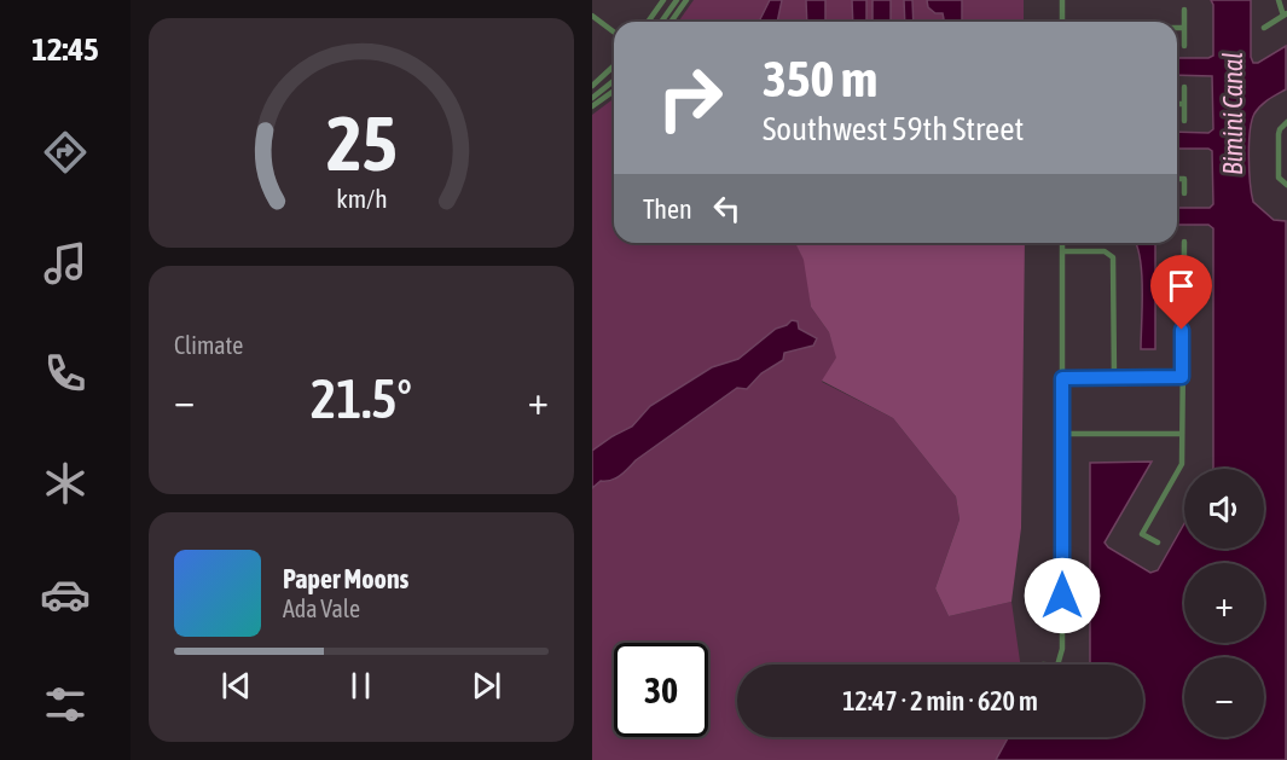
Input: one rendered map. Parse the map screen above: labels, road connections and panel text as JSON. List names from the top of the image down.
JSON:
{
  "water": ["Bimini Canal"],
  "page": {
    "tabs": "12:45",
    "turn": ["350 m", "Southwest 59th Street"],
    "then": "Then",
    "tile": "Climate",
    "heat": ["−", "21.5°", "+"],
    "map_buttons": ["+", "−"],
    "song": ["Paper Moons", "Ada Vale"],
    "limit": "30",
    "trip": "12:47 · 2 min · 620 m",
    "gauge": ["25", "km/h"]
  }
}
